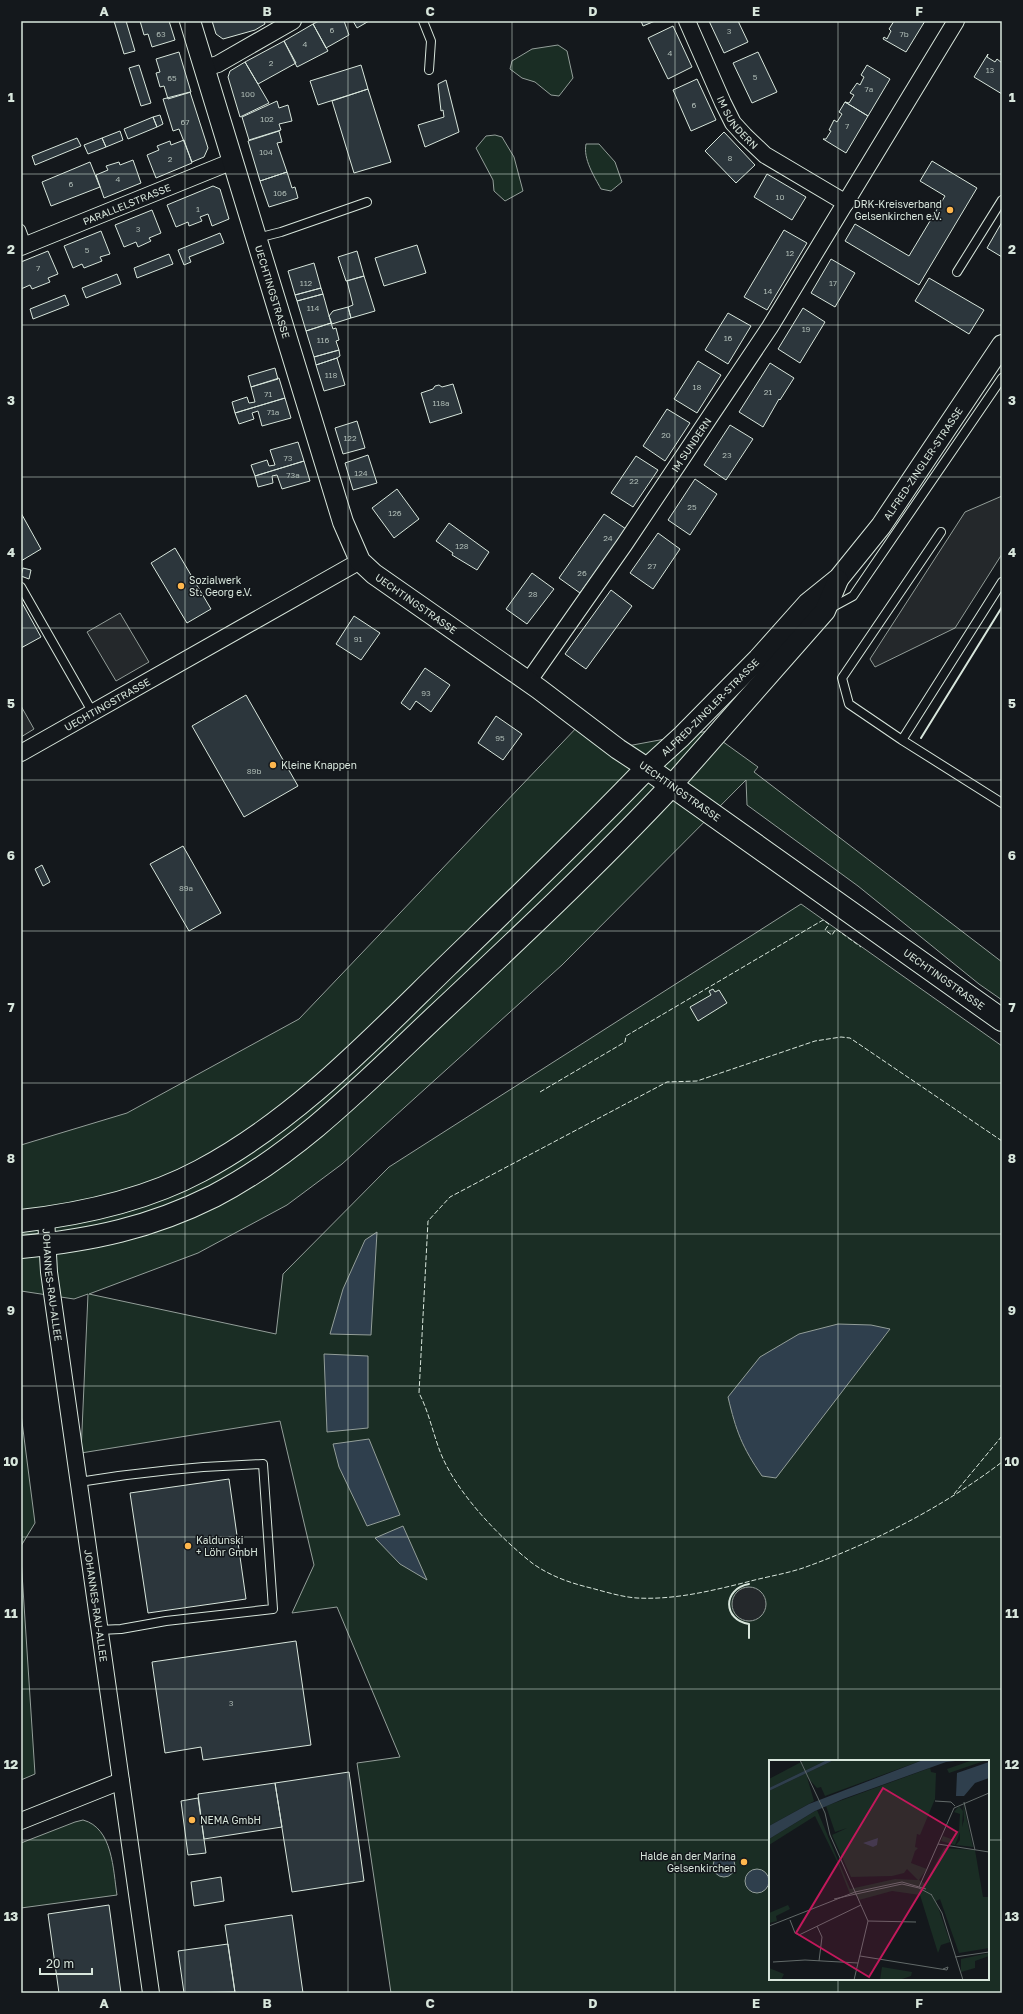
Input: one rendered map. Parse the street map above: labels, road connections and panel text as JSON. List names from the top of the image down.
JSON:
{
  "streets": {
    "main road": ["UECHTINGSTRASSE"],
    "street": [
      "IM SUNDERN",
      "PARALLELSTRASSE",
      "ALFRED-ZINGLER-STRASSE",
      "JOHANNES-RAU-ALLEE"
    ]
  },
  "crossings": [
    ["IM SUNDERN", "UECHTINGSTRASSE"],
    ["PARALLELSTRASSE", "UECHTINGSTRASSE"],
    ["UECHTINGSTRASSE", "ALFRED-ZINGLER-STRASSE"]
  ],
  "places": [
    "DRK-Kreisverband Gelsenkirchen e.V.",
    "Sozialwerk St. Georg e.V.",
    "Kleine Knappen",
    "Kaldunski + Löhr GmbH",
    "NEMA GmbH",
    "Halde an der Marina Gelsenkirchen"
  ],
  "house_numbers": [
    "6",
    "3",
    "63",
    "7b",
    "4",
    "4",
    "2",
    "13",
    "5",
    "65",
    "7a",
    "100",
    "6",
    "102",
    "67",
    "7",
    "104",
    "8",
    "2",
    "4",
    "6",
    "106",
    "10",
    "1",
    "3",
    "5",
    "12",
    "7",
    "112",
    "17",
    "14",
    "114",
    "19",
    "16",
    "116",
    "118",
    "18",
    "21",
    "71",
    "118a",
    "71a",
    "20",
    "122",
    "23",
    "73",
    "124",
    "73a",
    "22",
    "25",
    "126",
    "24",
    "128",
    "27",
    "26",
    "28",
    "91",
    "93",
    "95",
    "89b",
    "89a",
    "3"
  ],
  "scale_bar": "20 m",
  "grid": {
    "columns": [
      "A",
      "B",
      "C",
      "D",
      "E",
      "F"
    ],
    "rows": [
      "1",
      "2",
      "3",
      "4",
      "5",
      "6",
      "7",
      "8",
      "9",
      "10",
      "11",
      "12",
      "13"
    ]
  }
}
